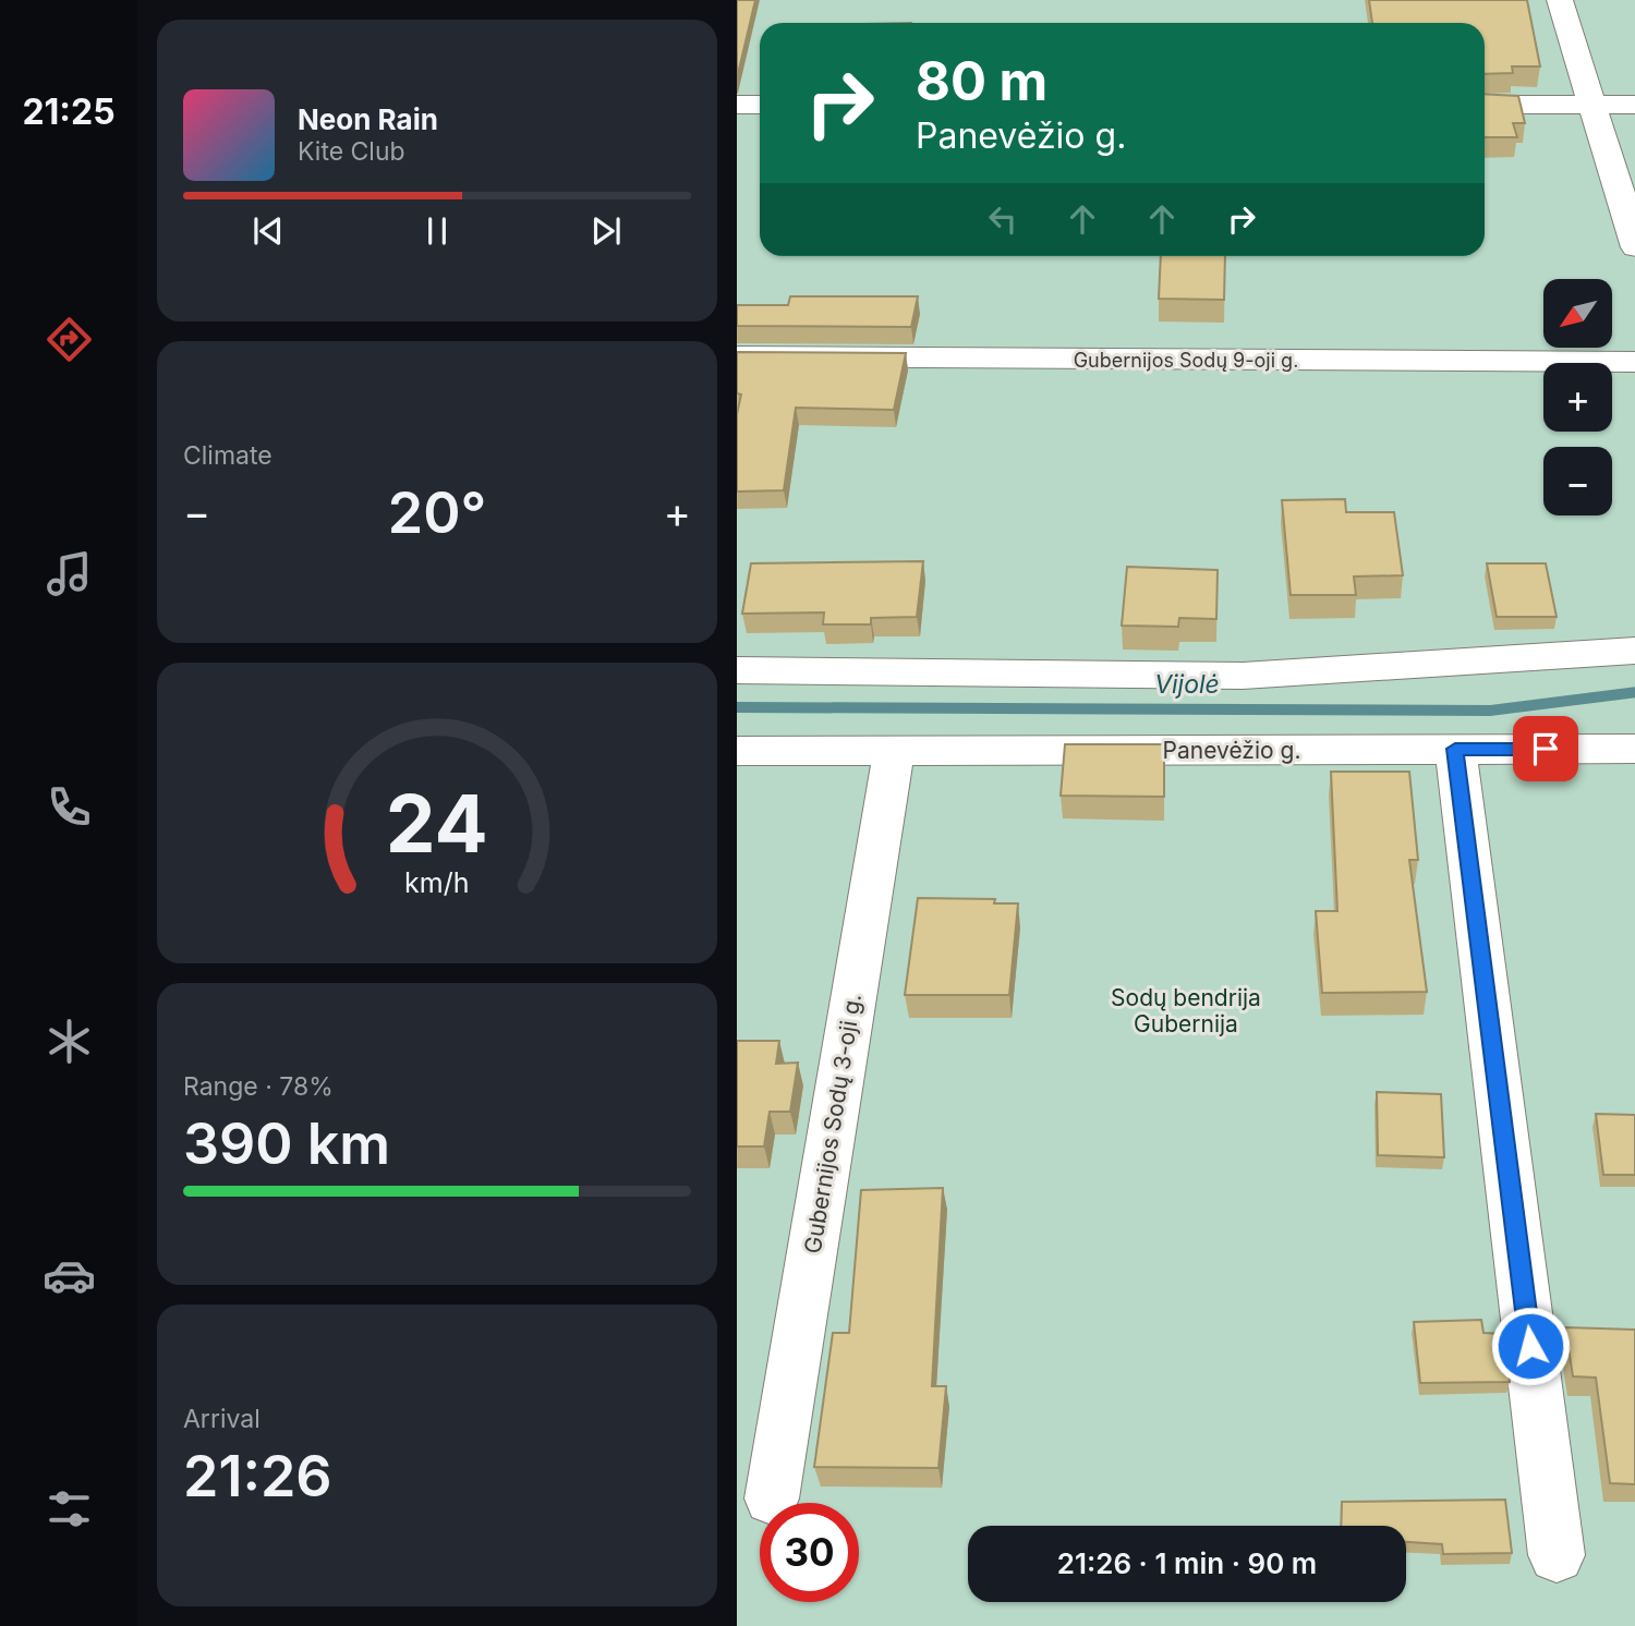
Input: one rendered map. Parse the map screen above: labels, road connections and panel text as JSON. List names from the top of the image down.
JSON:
{
  "streets": {
    "street": ["Gubernijos Sodų 9-oji g.", "Panevėžio g.", "Gubernijos Sodų 3-oji g."]
  },
  "crossings": [
    ["Panevėžio g.", "Gubernijos Sodų 3-oji g."]
  ],
  "water": ["Vijolė"],
  "parks": ["Sodų bendrija Gubernija"],
  "north": "bottom left",
  "page": {
    "tabs": "21:25",
    "turn": ["80 m", "Panevėžio g."],
    "song": ["Neon Rain", "Kite Club"],
    "map_buttons": ["+", "−"],
    "tile": [
      "Climate",
      ["Range · 78%", "390 km"],
      ["Arrival", "21:26"]
    ],
    "heat": ["−", "20°", "+"],
    "limit": "30",
    "trip": "21:26 · 1 min · 90 m",
    "gauge": ["24", "km/h"]
  }
}
